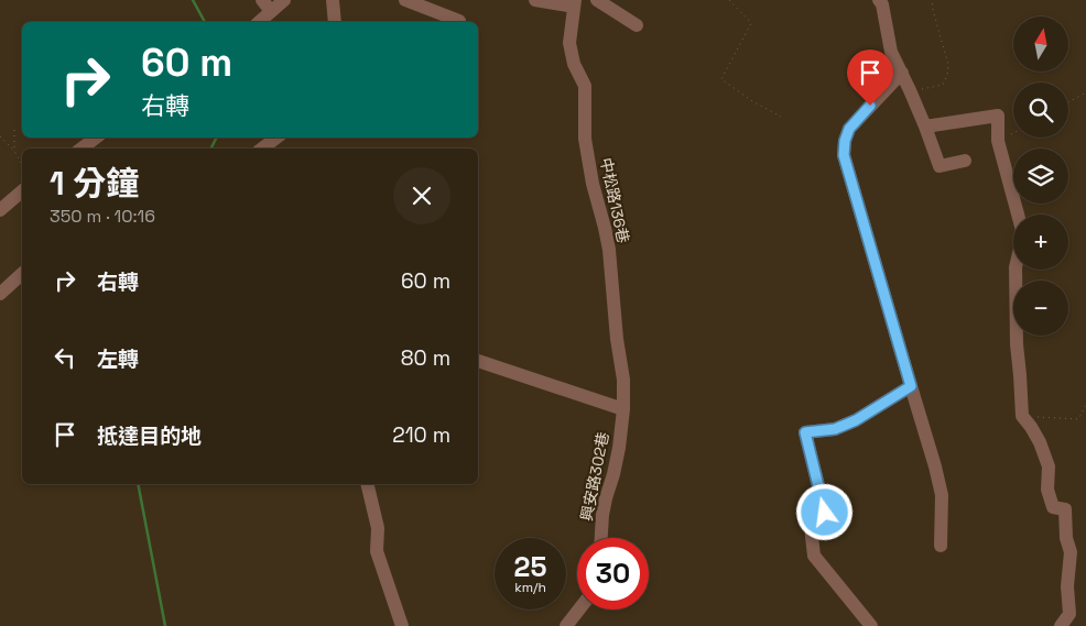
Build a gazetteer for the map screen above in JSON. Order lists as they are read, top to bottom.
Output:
{
  "streets": {
    "street": ["中松路136巷", "興安路302巷"]
  },
  "crossings": [
    ["中松路136巷", "興安路302巷"]
  ],
  "north": "top",
  "page": {
    "map_buttons": ["+", "−"],
    "turn": ["60 m", "右轉"],
    "heading": ["1 分鐘", "350 m · 10:16"],
    "list": [
      {
        "name": "右轉",
        "value": "60 m"
      },
      {
        "name": "左轉",
        "value": "80 m"
      },
      {
        "name": "抵達目的地",
        "value": "210 m"
      }
    ],
    "speed": "25 km/h",
    "limit": "30"
  }
}
